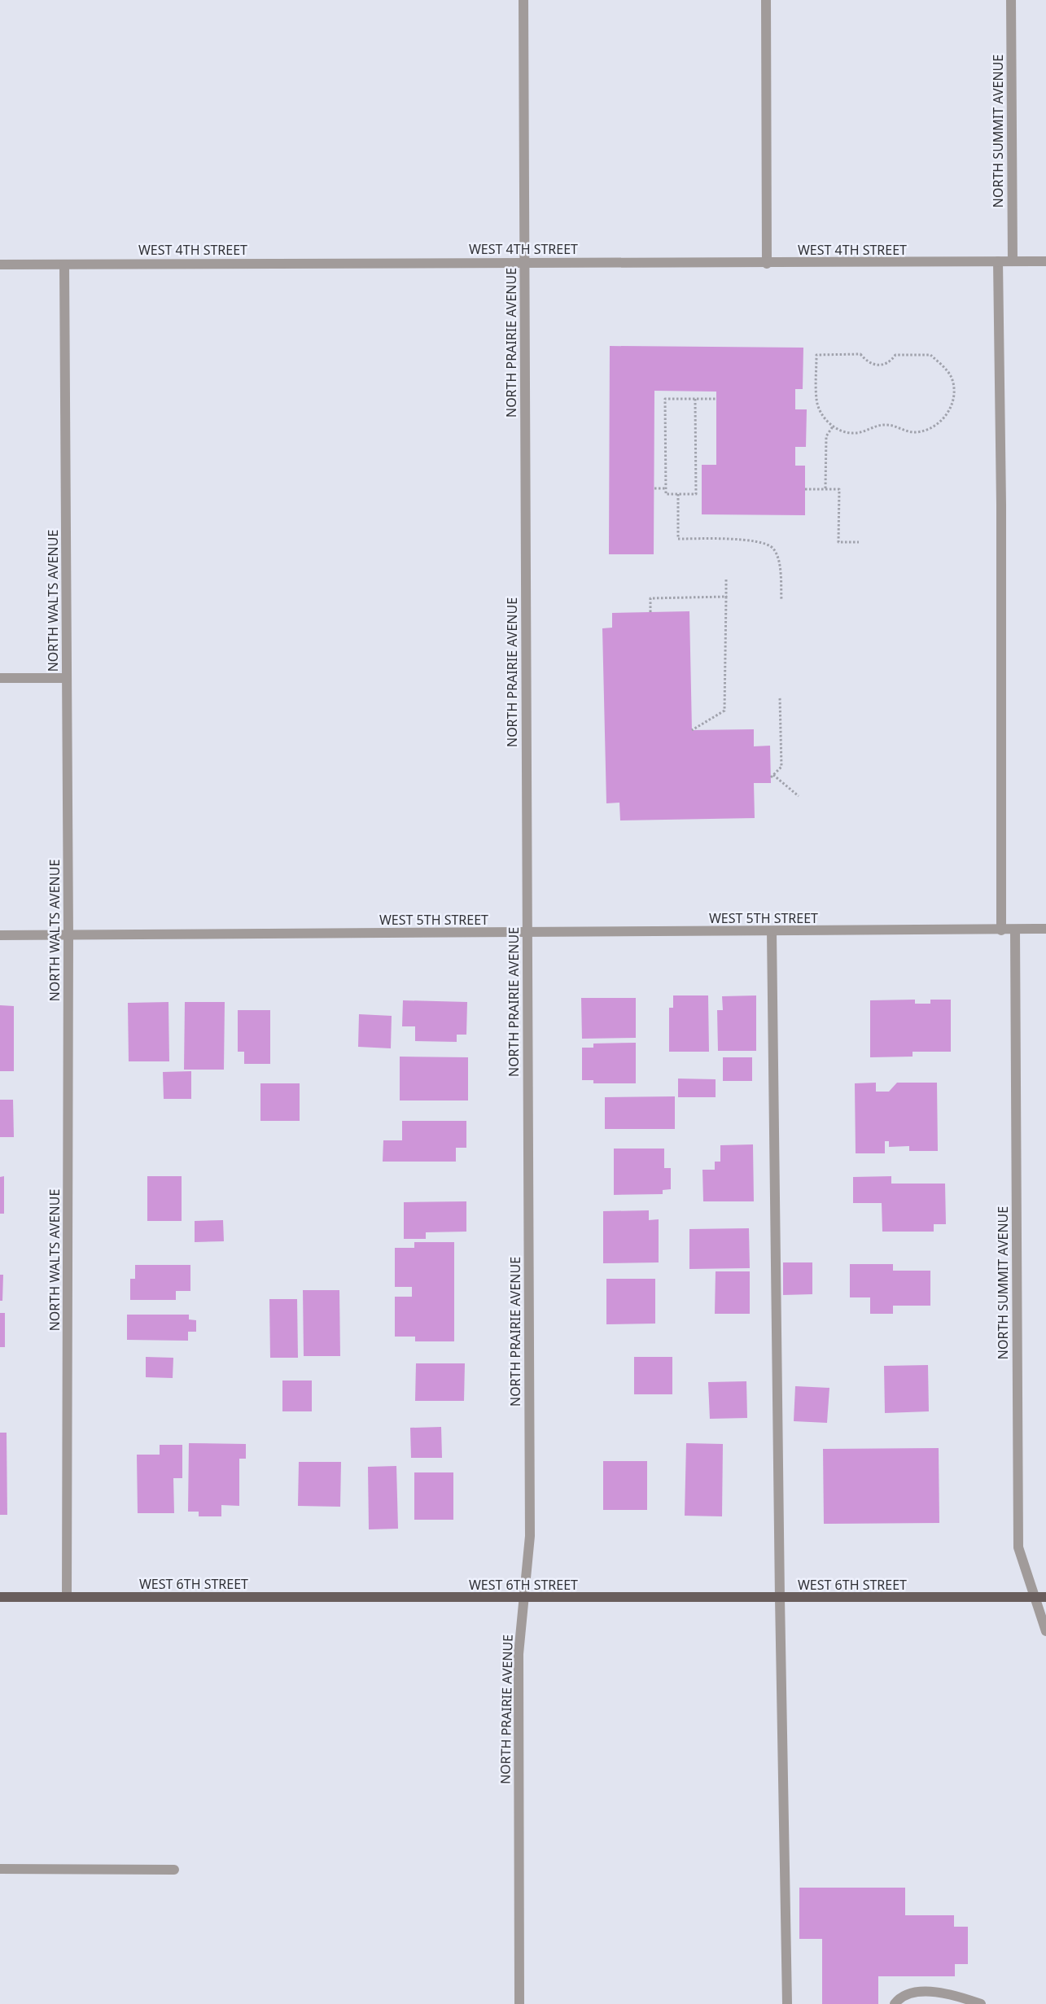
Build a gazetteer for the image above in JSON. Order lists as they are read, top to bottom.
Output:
{
  "streets": {
    "main road": ["WEST 6TH STREET"],
    "street": [
      "NORTH SUMMIT AVENUE",
      "WEST 4TH STREET",
      "NORTH PRAIRIE AVENUE",
      "NORTH WALTS AVENUE",
      "WEST 5TH STREET"
    ]
  },
  "crossings": [
    ["NORTH SUMMIT AVENUE", "WEST 4TH STREET"],
    ["NORTH SUMMIT AVENUE", "WEST 5TH STREET"],
    ["NORTH SUMMIT AVENUE", "WEST 6TH STREET"],
    ["WEST 4TH STREET", "NORTH PRAIRIE AVENUE"],
    ["WEST 4TH STREET", "NORTH WALTS AVENUE"],
    ["NORTH PRAIRIE AVENUE", "WEST 5TH STREET"],
    ["NORTH PRAIRIE AVENUE", "WEST 6TH STREET"],
    ["NORTH WALTS AVENUE", "WEST 5TH STREET"],
    ["NORTH WALTS AVENUE", "WEST 6TH STREET"]
  ]
}
